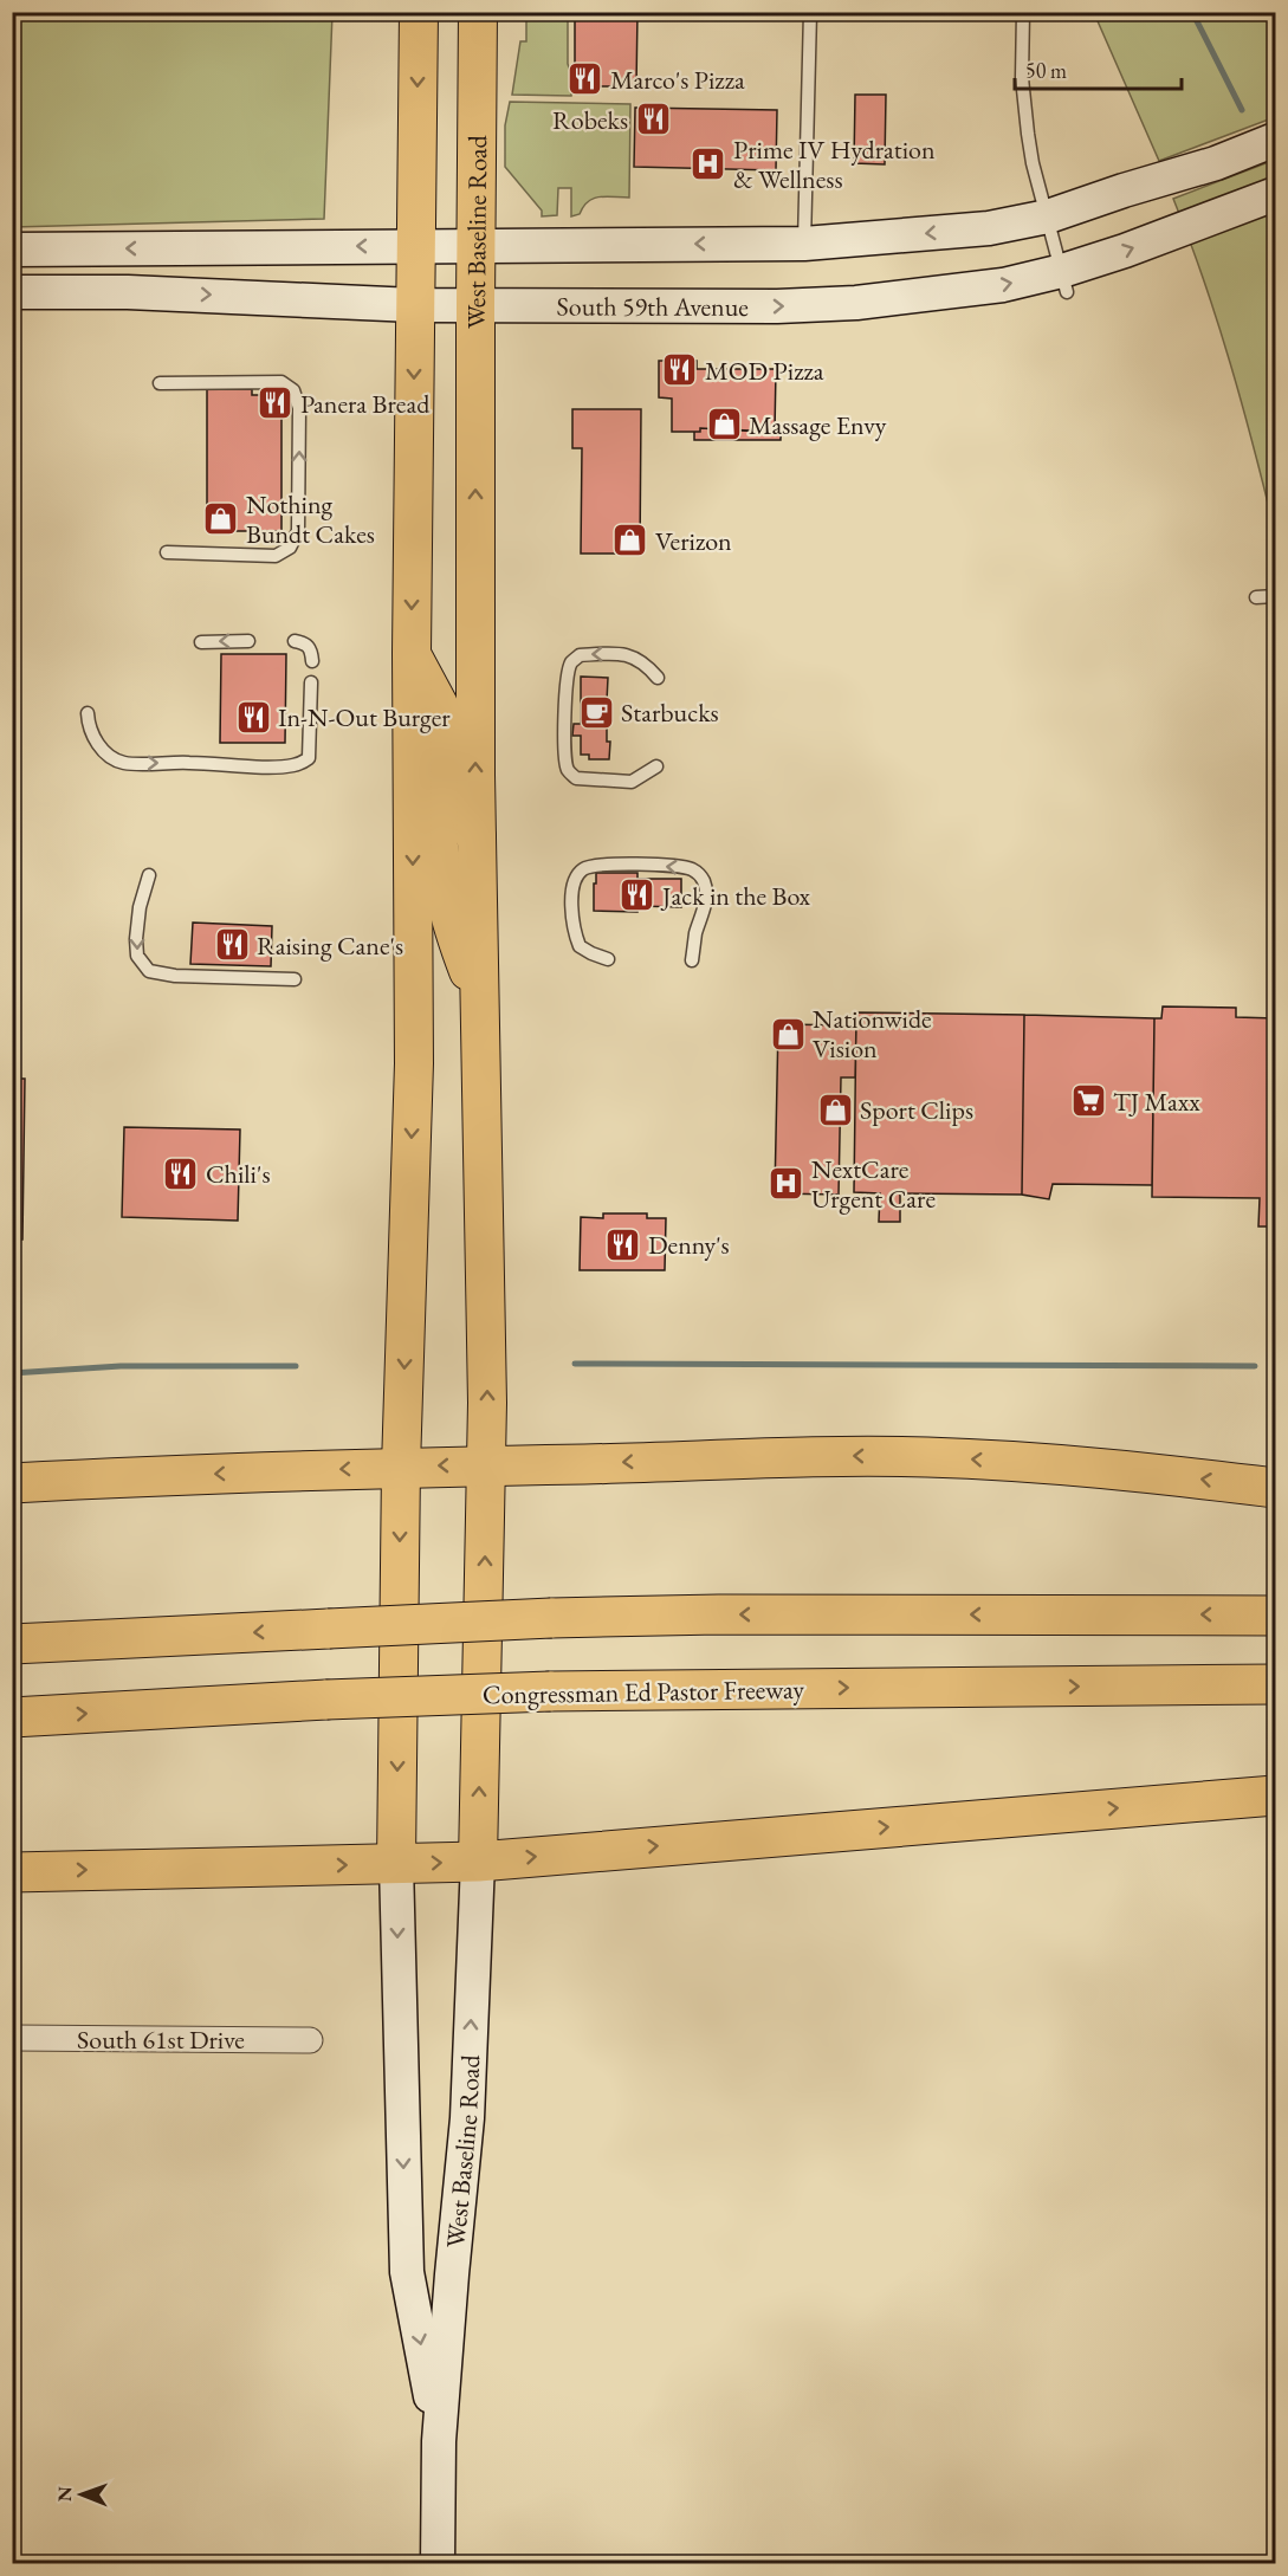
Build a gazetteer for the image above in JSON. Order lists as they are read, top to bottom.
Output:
{
  "streets": {
    "highway": ["Congressman Ed Pastor Freeway"],
    "main road": ["West Baseline Road", "South 59th Avenue"],
    "street": ["South 61st Drive"]
  },
  "crossings": [
    ["West Baseline Road", "South 59th Avenue"]
  ],
  "places": {
    "restaurant": [
      "Marco's Pizza",
      "Robeks",
      "MOD Pizza",
      "Panera Bread",
      "In-N-Out Burger",
      "Jack in the Box",
      "Raising Cane's",
      "Chili's",
      "Denny's"
    ],
    "hospital": ["Prime IV Hydration & Wellness", "NextCare Urgent Care"],
    "shop": [
      "Massage Envy",
      "Nothing Bundt Cakes",
      "Verizon",
      "Nationwide Vision",
      "Sport Clips"
    ],
    "cafe": ["Starbucks"],
    "supermarket": ["TJ Maxx"]
  },
  "scale_bar": "50 m",
  "north": "left"
}
